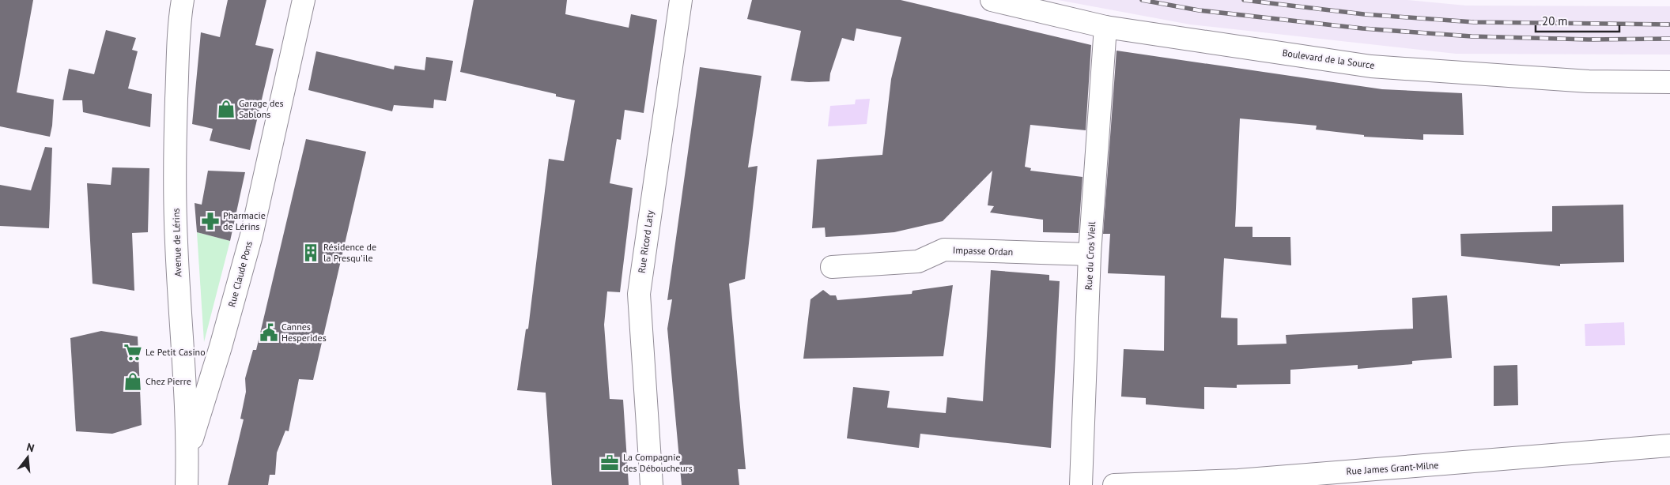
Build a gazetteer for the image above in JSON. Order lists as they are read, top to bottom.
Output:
{
  "streets": {
    "street": [
      "Boulevard de la Source",
      "Rue Ricord Laty",
      "Avenue de Lérins",
      "Impasse Ordan",
      "Rue du Cros Vieil",
      "Rue Claude Pons",
      "Rue James Grant-Milne"
    ]
  },
  "crossings": [
    ["Boulevard de la Source", "Rue du Cros Vieil"],
    ["Avenue de Lérins", "Rue Claude Pons"],
    ["Impasse Ordan", "Rue du Cros Vieil"]
  ],
  "places": {
    "shop": ["Garage des Sablons", "Chez Pierre"],
    "pharmacy": ["Pharmacie de Lérins"],
    "building": ["Résidence de la Presqu'ile"],
    "public building": ["Cannes Hesperides"],
    "supermarket": ["Le Petit Casino"],
    "office": ["La Compagnie des Déboucheurs"]
  },
  "scale_bar": "20 m",
  "north": "top"
}
